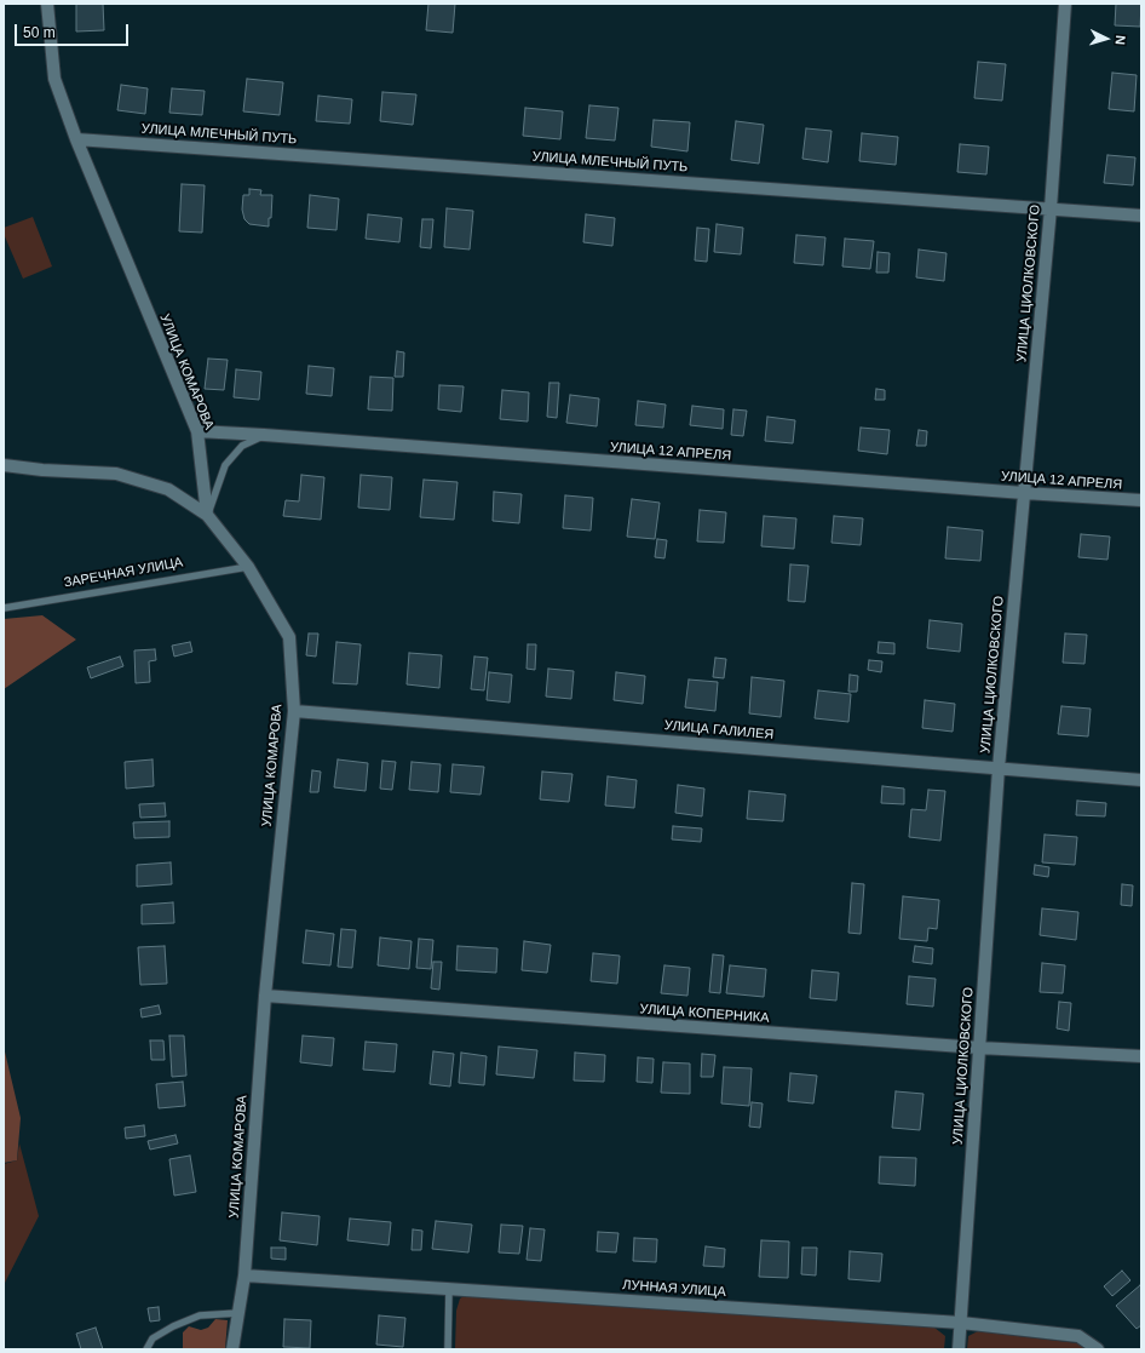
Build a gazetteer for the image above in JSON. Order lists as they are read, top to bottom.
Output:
{
  "streets": {
    "street": [
      "УЛИЦА МЛЕЧНЫЙ ПУТЬ",
      "УЛИЦА ЦИОЛКОВСКОГО",
      "УЛИЦА КОМАРОВА",
      "УЛИЦА 12 АПРЕЛЯ",
      "УЛИЦА ГАЛИЛЕЯ",
      "УЛИЦА КОПЕРНИКА",
      "ЛУННАЯ УЛИЦА"
    ],
    "lane": ["ЗАРЕЧНАЯ УЛИЦА"]
  },
  "crossings": [
    ["УЛИЦА МЛЕЧНЫЙ ПУТЬ", "УЛИЦА ЦИОЛКОВСКОГО"],
    ["УЛИЦА МЛЕЧНЫЙ ПУТЬ", "УЛИЦА КОМАРОВА"],
    ["УЛИЦА ЦИОЛКОВСКОГО", "УЛИЦА 12 АПРЕЛЯ"],
    ["УЛИЦА ЦИОЛКОВСКОГО", "УЛИЦА ГАЛИЛЕЯ"],
    ["УЛИЦА ЦИОЛКОВСКОГО", "УЛИЦА КОПЕРНИКА"],
    ["УЛИЦА ЦИОЛКОВСКОГО", "ЛУННАЯ УЛИЦА"],
    ["УЛИЦА КОМАРОВА", "УЛИЦА 12 АПРЕЛЯ"],
    ["УЛИЦА КОМАРОВА", "ЗАРЕЧНАЯ УЛИЦА"],
    ["УЛИЦА КОМАРОВА", "УЛИЦА ГАЛИЛЕЯ"],
    ["УЛИЦА КОМАРОВА", "УЛИЦА КОПЕРНИКА"],
    ["УЛИЦА КОМАРОВА", "ЛУННАЯ УЛИЦА"]
  ],
  "scale_bar": "50 m",
  "north": "right"
}
